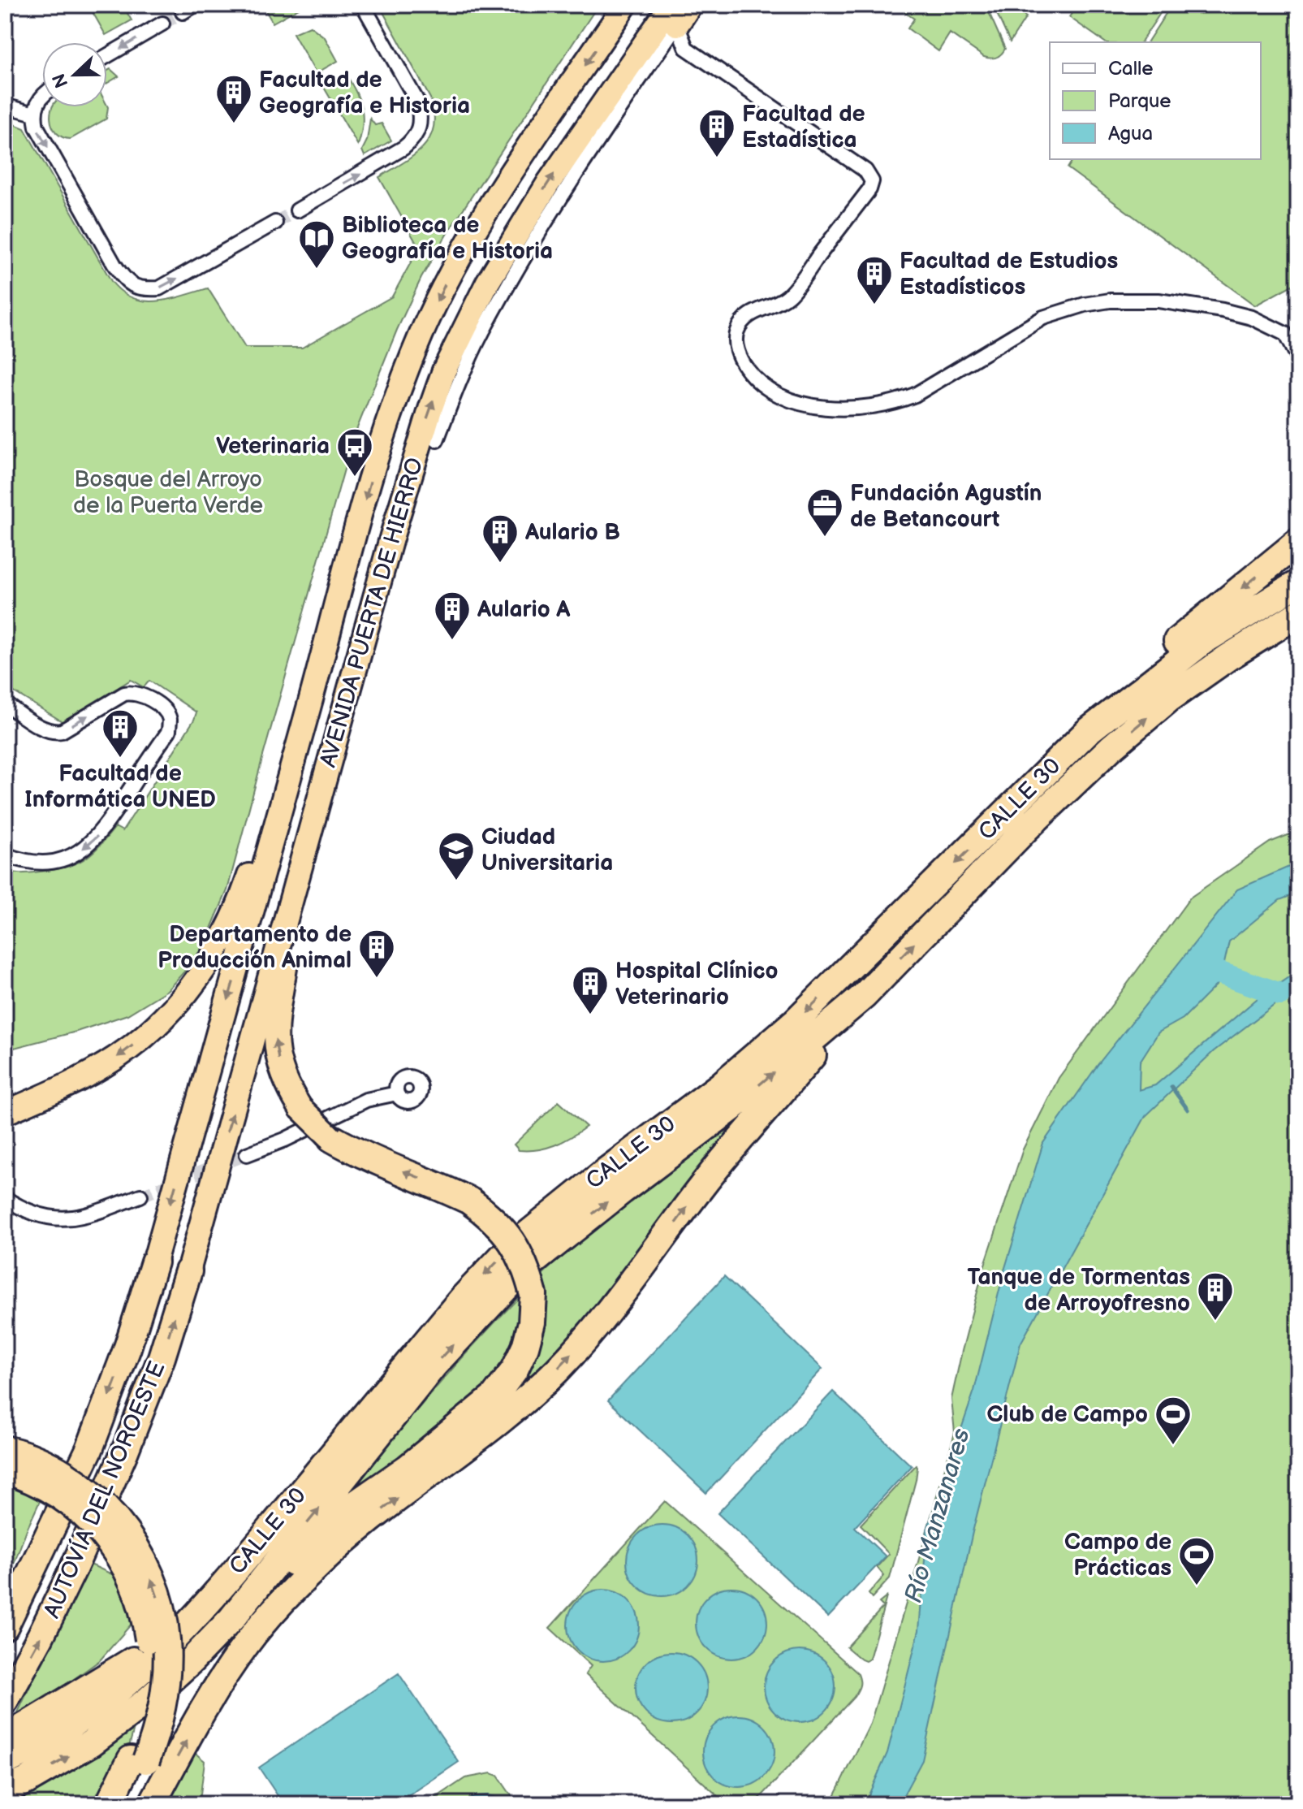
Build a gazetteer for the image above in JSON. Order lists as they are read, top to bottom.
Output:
{
  "streets": {
    "highway": ["AVENIDA PUERTA DE HIERRO", "CALLE 30", "AUTOVÍA DEL NOROESTE"]
  },
  "crossings": [
    ["AVENIDA PUERTA DE HIERRO", "AUTOVÍA DEL NOROESTE"]
  ],
  "water": ["Río Manzanares"],
  "parks": ["Bosque del Arroyo de la Puerta Verde"],
  "places": {
    "building": [
      "Facultad de Geografía e Historia",
      "Facultad de Estadística",
      "Facultad de Estudios Estadísticos",
      "Aulario B",
      "Aulario A",
      "Facultad de Informática UNED",
      "Departamento de Producción Animal",
      "Hospital Clínico Veterinario",
      "Tanque de Tormentas de Arroyofresno"
    ],
    "library": ["Biblioteca de Geografía e Historia"],
    "bus stop": ["Veterinaria"],
    "office": ["Fundación Agustín de Betancourt"],
    "school or university": ["Ciudad Universitaria"],
    "sports": ["Club de Campo", "Campo de Prácticas"]
  },
  "legend": ["Calle", "Parque", "Agua"],
  "north": "left"
}
